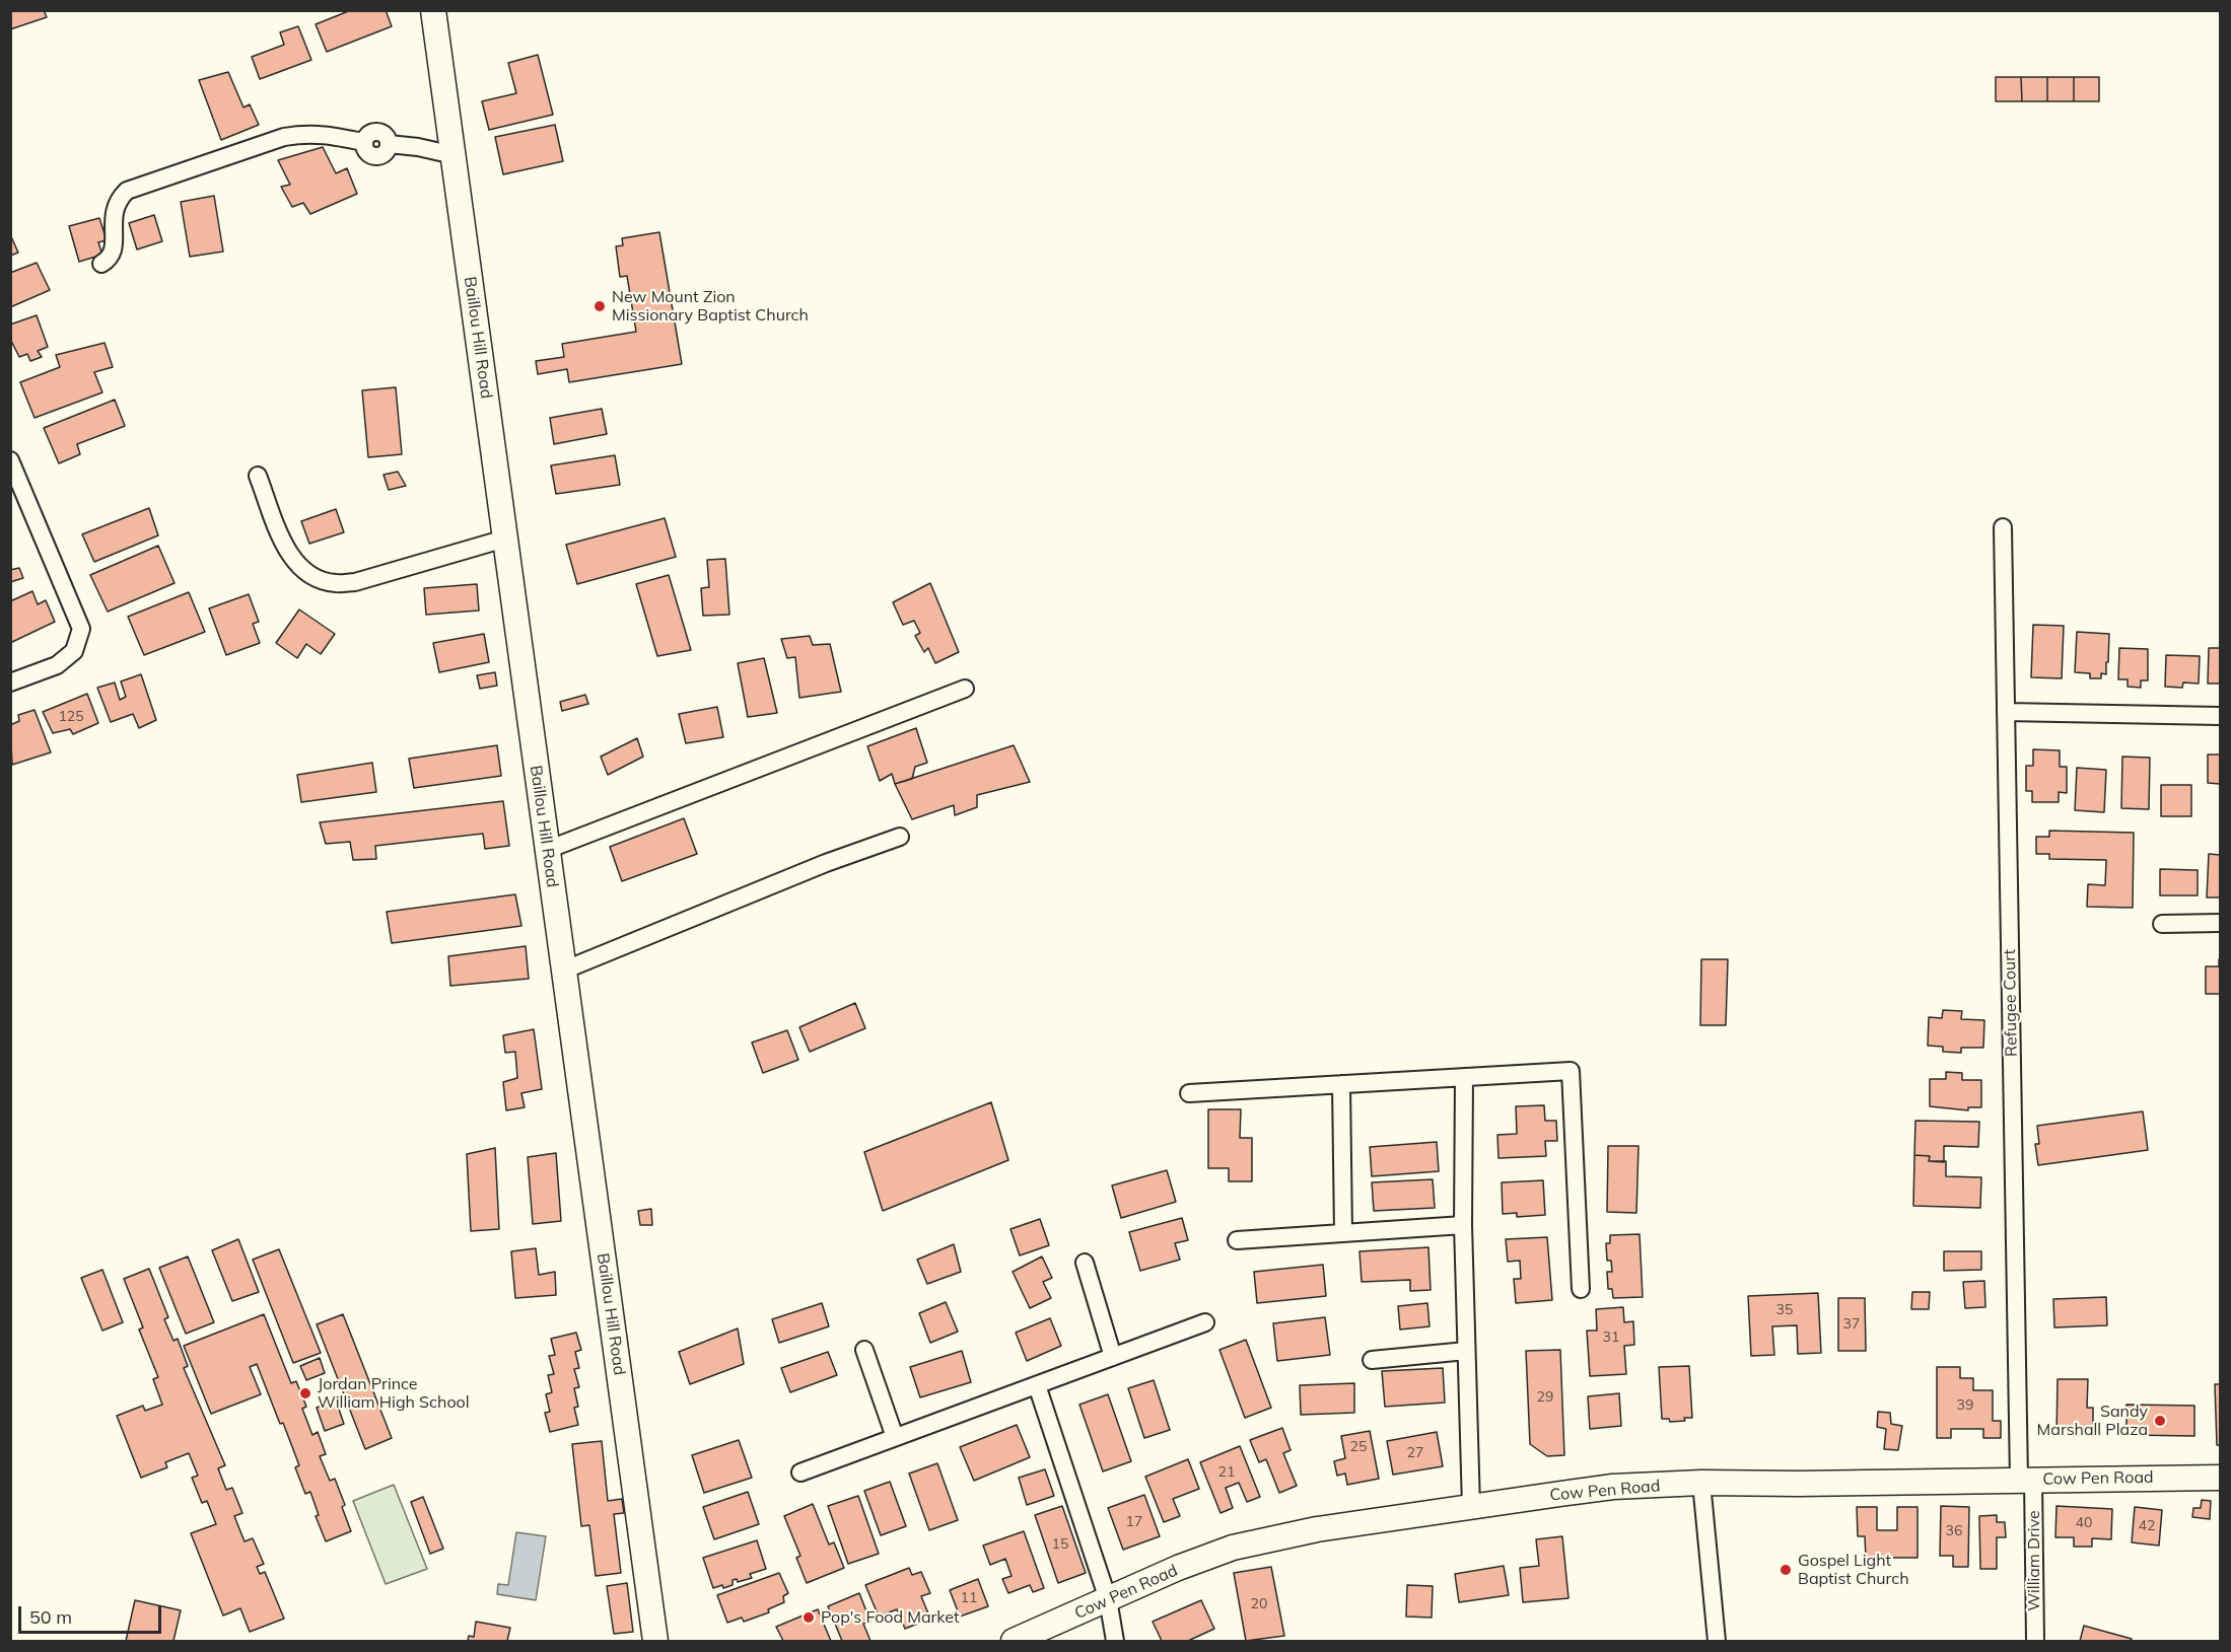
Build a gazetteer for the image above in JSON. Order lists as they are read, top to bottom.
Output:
{
  "streets": {
    "main road": ["Baillou Hill Road", "Cow Pen Road"],
    "street": ["Refugee Court", "William Drive"]
  },
  "crossings": [
    ["Refugee Court", "Cow Pen Road"],
    ["Refugee Court", "William Drive"],
    ["Cow Pen Road", "William Drive"]
  ],
  "places": [
    "New Mount Zion Missionary Baptist Church",
    "Jordan Prince William High School",
    "Sandy Marshall Plaza",
    "Gospel Light Baptist Church",
    "Pop's Food Market"
  ],
  "house_numbers": [
    "125",
    "35",
    "37",
    "31",
    "29",
    "39",
    "25",
    "27",
    "21",
    "17",
    "40",
    "42",
    "36",
    "15",
    "11",
    "20"
  ],
  "scale_bar": "50 m"
}
